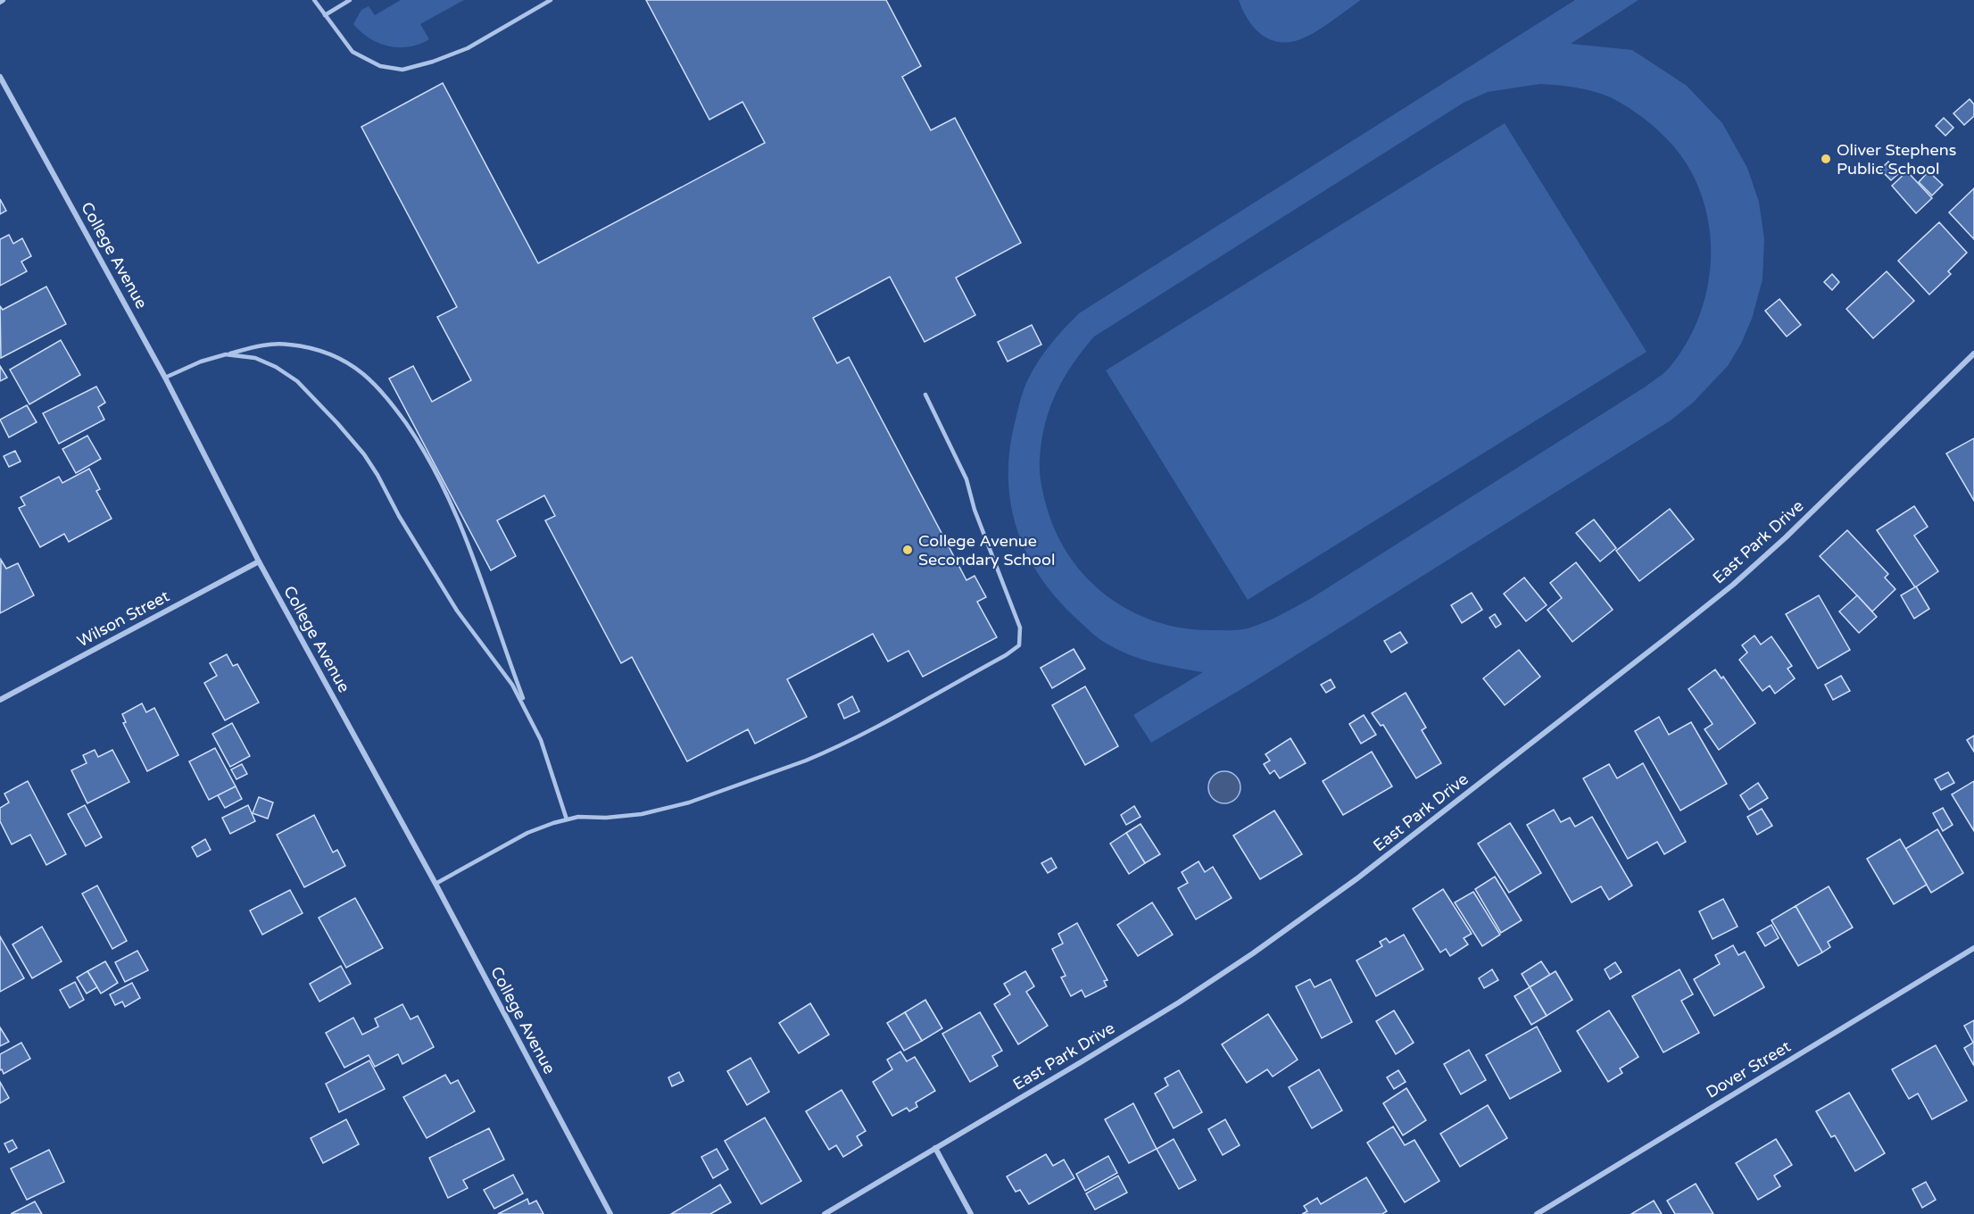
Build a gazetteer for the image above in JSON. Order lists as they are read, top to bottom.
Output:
{
  "streets": {
    "street": [
      "College Avenue",
      "East Park Drive",
      "Wilson Street",
      "Dover Street"
    ]
  },
  "crossings": [
    ["College Avenue", "Wilson Street"]
  ],
  "places": ["Oliver Stephens Public School", "College Avenue Secondary School"]
}
